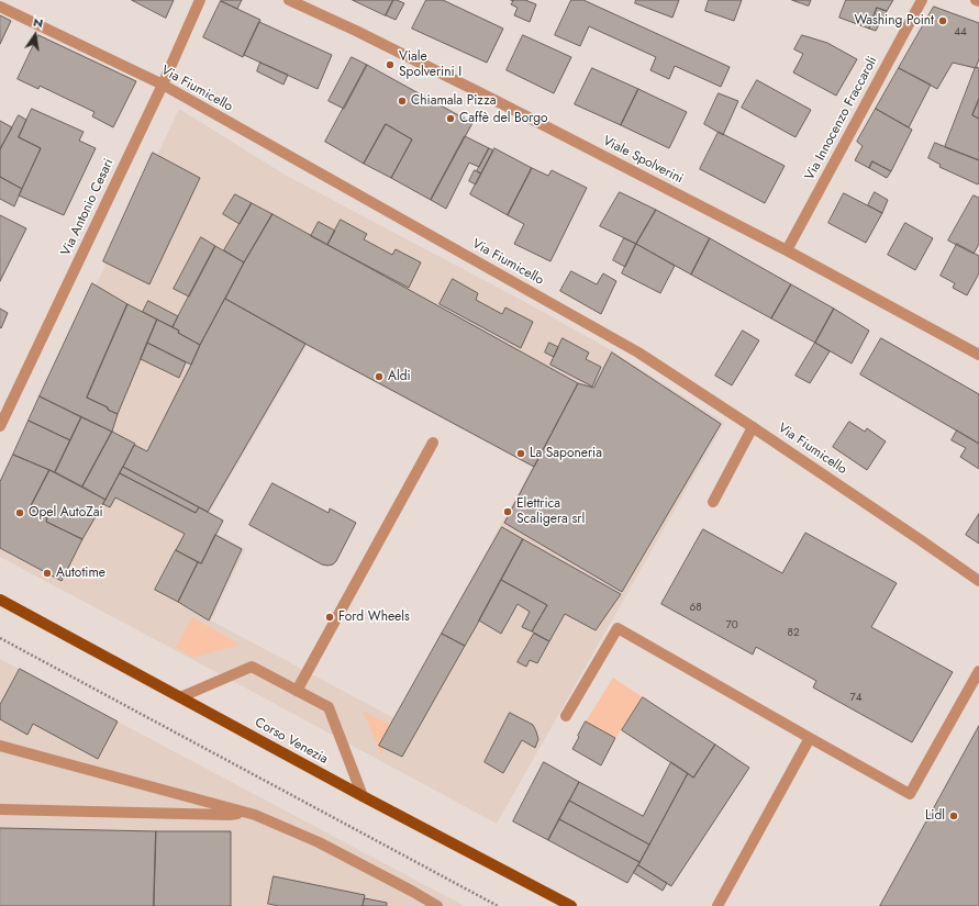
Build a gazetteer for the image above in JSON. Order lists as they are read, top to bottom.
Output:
{
  "streets": {
    "main road": ["Corso Venezia"],
    "street": [
      "Via Fiumicello",
      "Via Innocenzo Fraccaroli",
      "Viale Spolverini",
      "Via Antonio Cesari"
    ]
  },
  "crossings": [
    ["Via Fiumicello", "Via Antonio Cesari"],
    ["Via Innocenzo Fraccaroli", "Viale Spolverini"]
  ],
  "places": [
    "Washing Point",
    "Viale Spolverini I",
    "Chiamala Pizza",
    "Caffè del Borgo",
    "Aldi",
    "La Saponeria",
    "Elettrica Scaligera srl",
    "Opel AutoZai",
    "Autotime",
    "Ford Wheels",
    "Lidl"
  ],
  "house_numbers": [
    "44",
    "68",
    "70",
    "82",
    "74"
  ],
  "north": "top"
}
